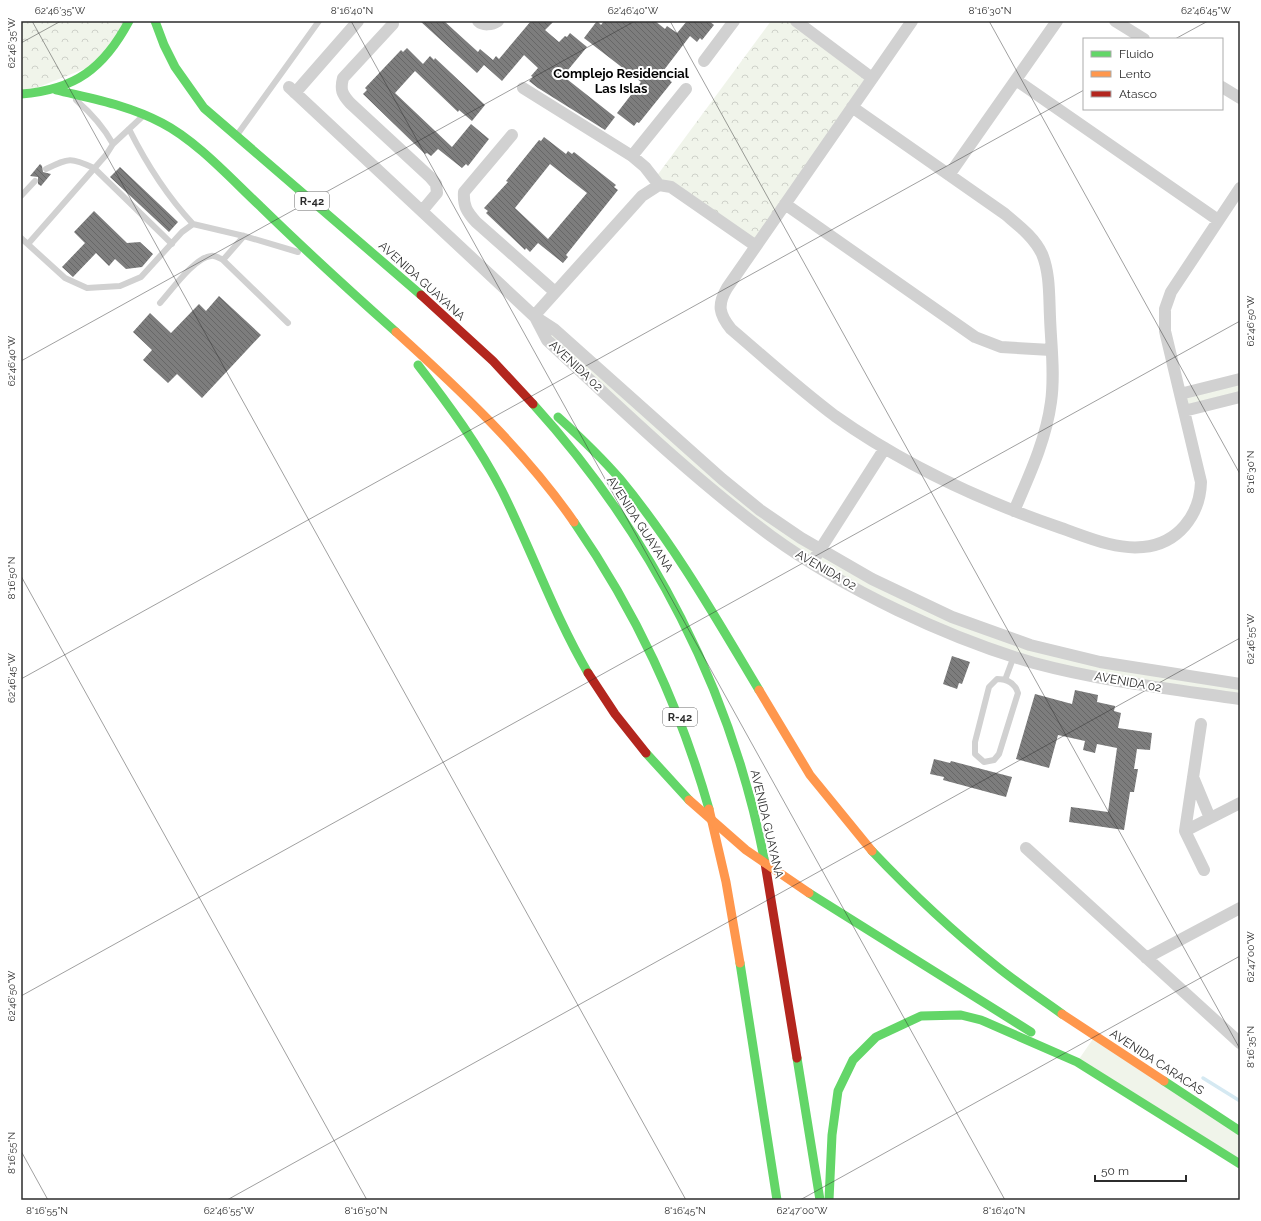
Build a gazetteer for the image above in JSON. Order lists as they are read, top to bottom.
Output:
{
  "streets": {
    "main road": ["R-42", "AVENIDA GUAYANA", "AVENIDA CARACAS"],
    "street": ["AVENIDA 02"]
  },
  "crossings": [
    ["AVENIDA GUAYANA", "AVENIDA CARACAS"]
  ],
  "districts": ["Complejo Residencial Las Islas"],
  "legend": ["Fluido", "Lento", "Atasco"],
  "scale_bar": "50 m",
  "coordinates": [
    "62°46'35\"W",
    "8°16'40\"N",
    "62°46'40\"W",
    "8°16'30\"N",
    "62°46'45\"W",
    "62°46'50\"W",
    "8°16'50\"N",
    "62°46'55\"W",
    "62°47'00\"W",
    "8°16'35\"N",
    "8°16'55\"N",
    "8°16'45\"N"
  ]
}
